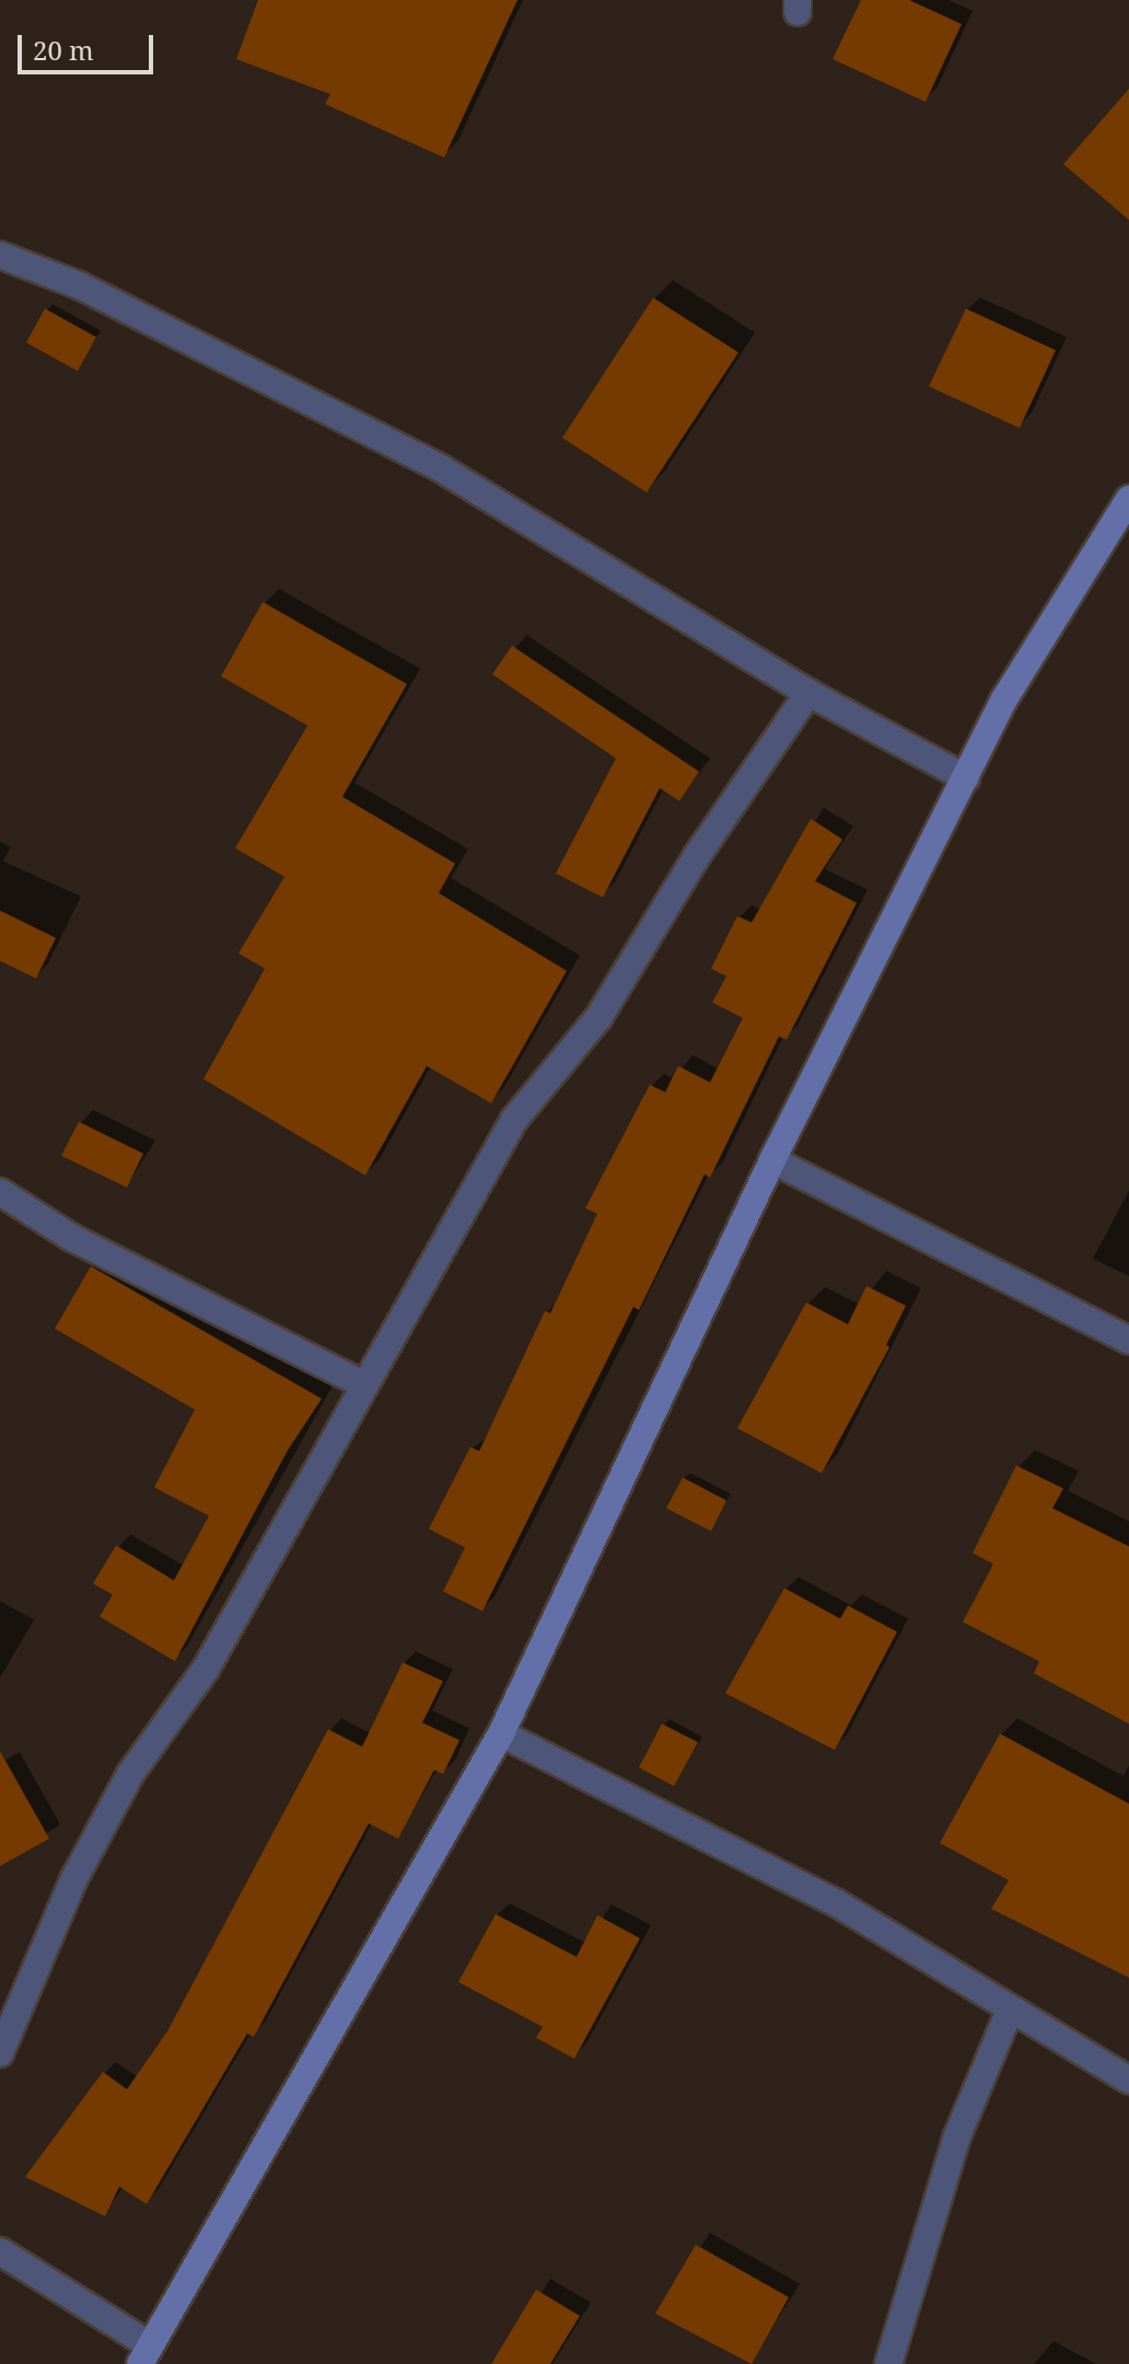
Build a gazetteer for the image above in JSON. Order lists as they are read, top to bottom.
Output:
{
  "scale_bar": "20 m"
}
